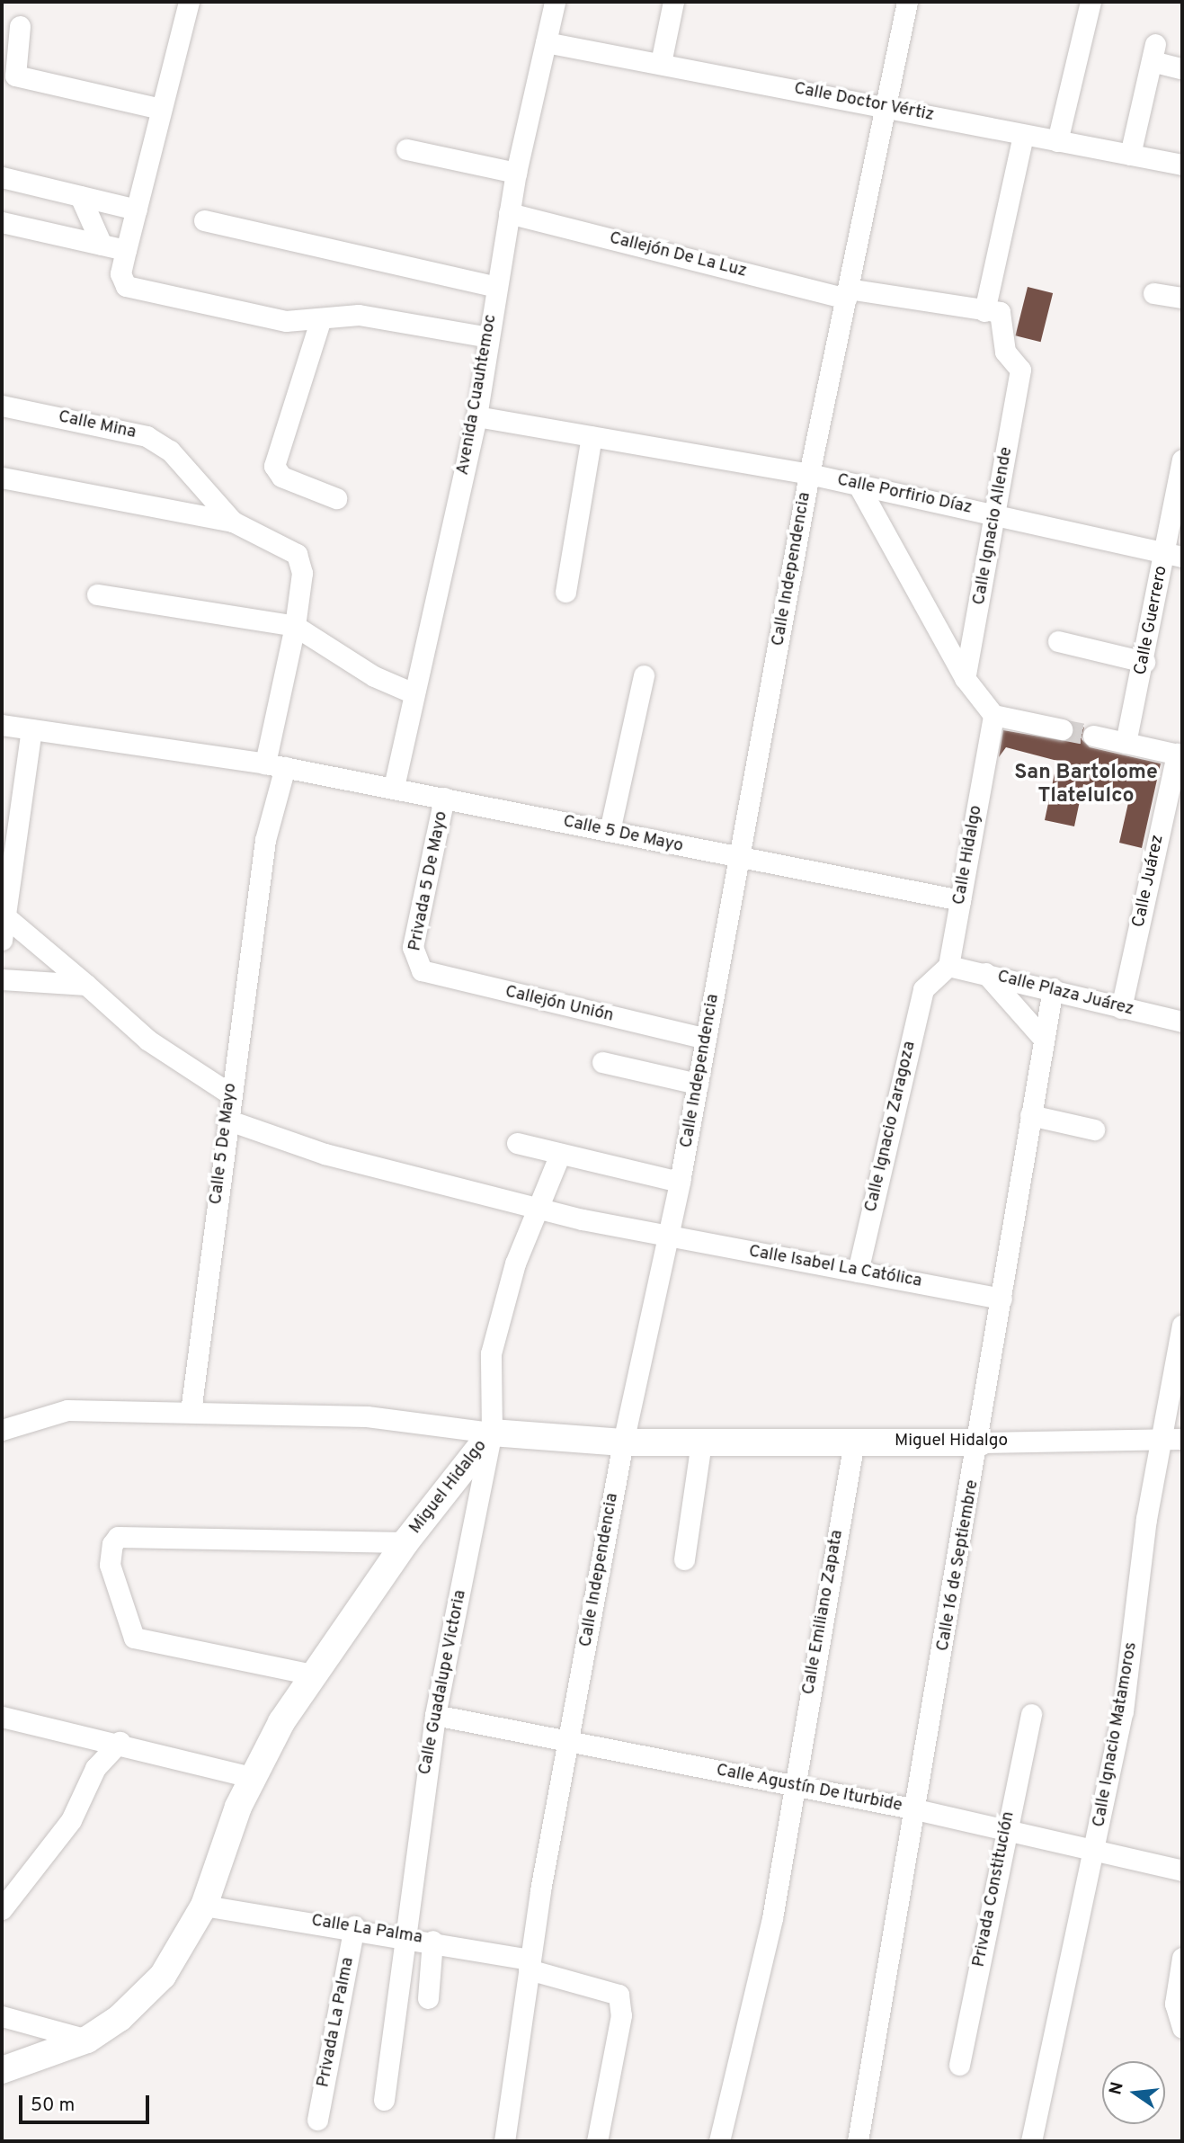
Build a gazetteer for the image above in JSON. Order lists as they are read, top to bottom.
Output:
{
  "streets": {
    "main road": ["Miguel Hidalgo"],
    "street": [
      "Calle Doctor Vértiz",
      "Callejón De La Luz",
      "Avenida Cuauhtemoc",
      "Calle Mina",
      "Calle Porfirio Díaz",
      "Calle Ignacio Allende",
      "Calle Independencia",
      "Calle Guerrero",
      "Calle 5 De Mayo",
      "Calle Hidalgo",
      "Privada 5 De Mayo",
      "Calle Juárez",
      "Calle Plaza Juárez",
      "Callejón Unión",
      "Calle Ignacio Zaragoza",
      "Calle Isabel La Católica",
      "Calle 16 de Septiembre",
      "Calle Emiliano Zapata",
      "Calle Guadalupe Victoria",
      "Calle Ignacio Matamoros",
      "Calle Agustín De Iturbide",
      "Privada Constitución",
      "Calle La Palma",
      "Privada La Palma"
    ]
  },
  "crossings": [
    ["Calle Doctor Vértiz", "Avenida Cuauhtemoc"],
    ["Calle Doctor Vértiz", "Calle Independencia"],
    ["Callejón De La Luz", "Avenida Cuauhtemoc"],
    ["Callejón De La Luz", "Calle Ignacio Allende"],
    ["Callejón De La Luz", "Calle Independencia"],
    ["Avenida Cuauhtemoc", "Calle Porfirio Díaz"],
    ["Avenida Cuauhtemoc", "Calle 5 De Mayo"],
    ["Calle Porfirio Díaz", "Calle Ignacio Allende"],
    ["Calle Porfirio Díaz", "Calle Independencia"],
    ["Calle Porfirio Díaz", "Calle Guerrero"],
    ["Calle Independencia", "Calle 5 De Mayo"],
    ["Calle Independencia", "Callejón Unión"],
    ["Calle Independencia", "Calle Isabel La Católica"],
    ["Calle Independencia", "Miguel Hidalgo"],
    ["Calle Independencia", "Calle Agustín De Iturbide"],
    ["Calle Independencia", "Calle La Palma"],
    ["Calle 5 De Mayo", "Calle Hidalgo"],
    ["Calle 5 De Mayo", "Privada 5 De Mayo"],
    ["Calle 5 De Mayo", "Calle Isabel La Católica"],
    ["Calle Hidalgo", "Calle Plaza Juárez"],
    ["Calle Hidalgo", "Calle Ignacio Zaragoza"],
    ["Privada 5 De Mayo", "Callejón Unión"],
    ["Calle Juárez", "Calle Plaza Juárez"],
    ["Calle Plaza Juárez", "Calle Ignacio Zaragoza"],
    ["Calle Plaza Juárez", "Calle 16 de Septiembre"],
    ["Calle Ignacio Zaragoza", "Calle Isabel La Católica"],
    ["Calle Isabel La Católica", "Calle 16 de Septiembre"],
    ["Calle Isabel La Católica", "Calle Guadalupe Victoria"],
    ["Miguel Hidalgo", "Calle 16 de Septiembre"],
    ["Miguel Hidalgo", "Calle Emiliano Zapata"],
    ["Miguel Hidalgo", "Calle Guadalupe Victoria"],
    ["Miguel Hidalgo", "Calle Ignacio Matamoros"],
    ["Miguel Hidalgo", "Calle La Palma"],
    ["Calle 16 de Septiembre", "Calle Agustín De Iturbide"],
    ["Calle Emiliano Zapata", "Calle Agustín De Iturbide"],
    ["Calle Guadalupe Victoria", "Calle Agustín De Iturbide"],
    ["Calle Guadalupe Victoria", "Calle La Palma"],
    ["Calle Ignacio Matamoros", "Calle Agustín De Iturbide"],
    ["Calle Agustín De Iturbide", "Privada Constitución"],
    ["Calle La Palma", "Privada La Palma"]
  ],
  "districts": ["San Bartolome Tlatelulco"],
  "scale_bar": "50 m",
  "north": "left"
}
